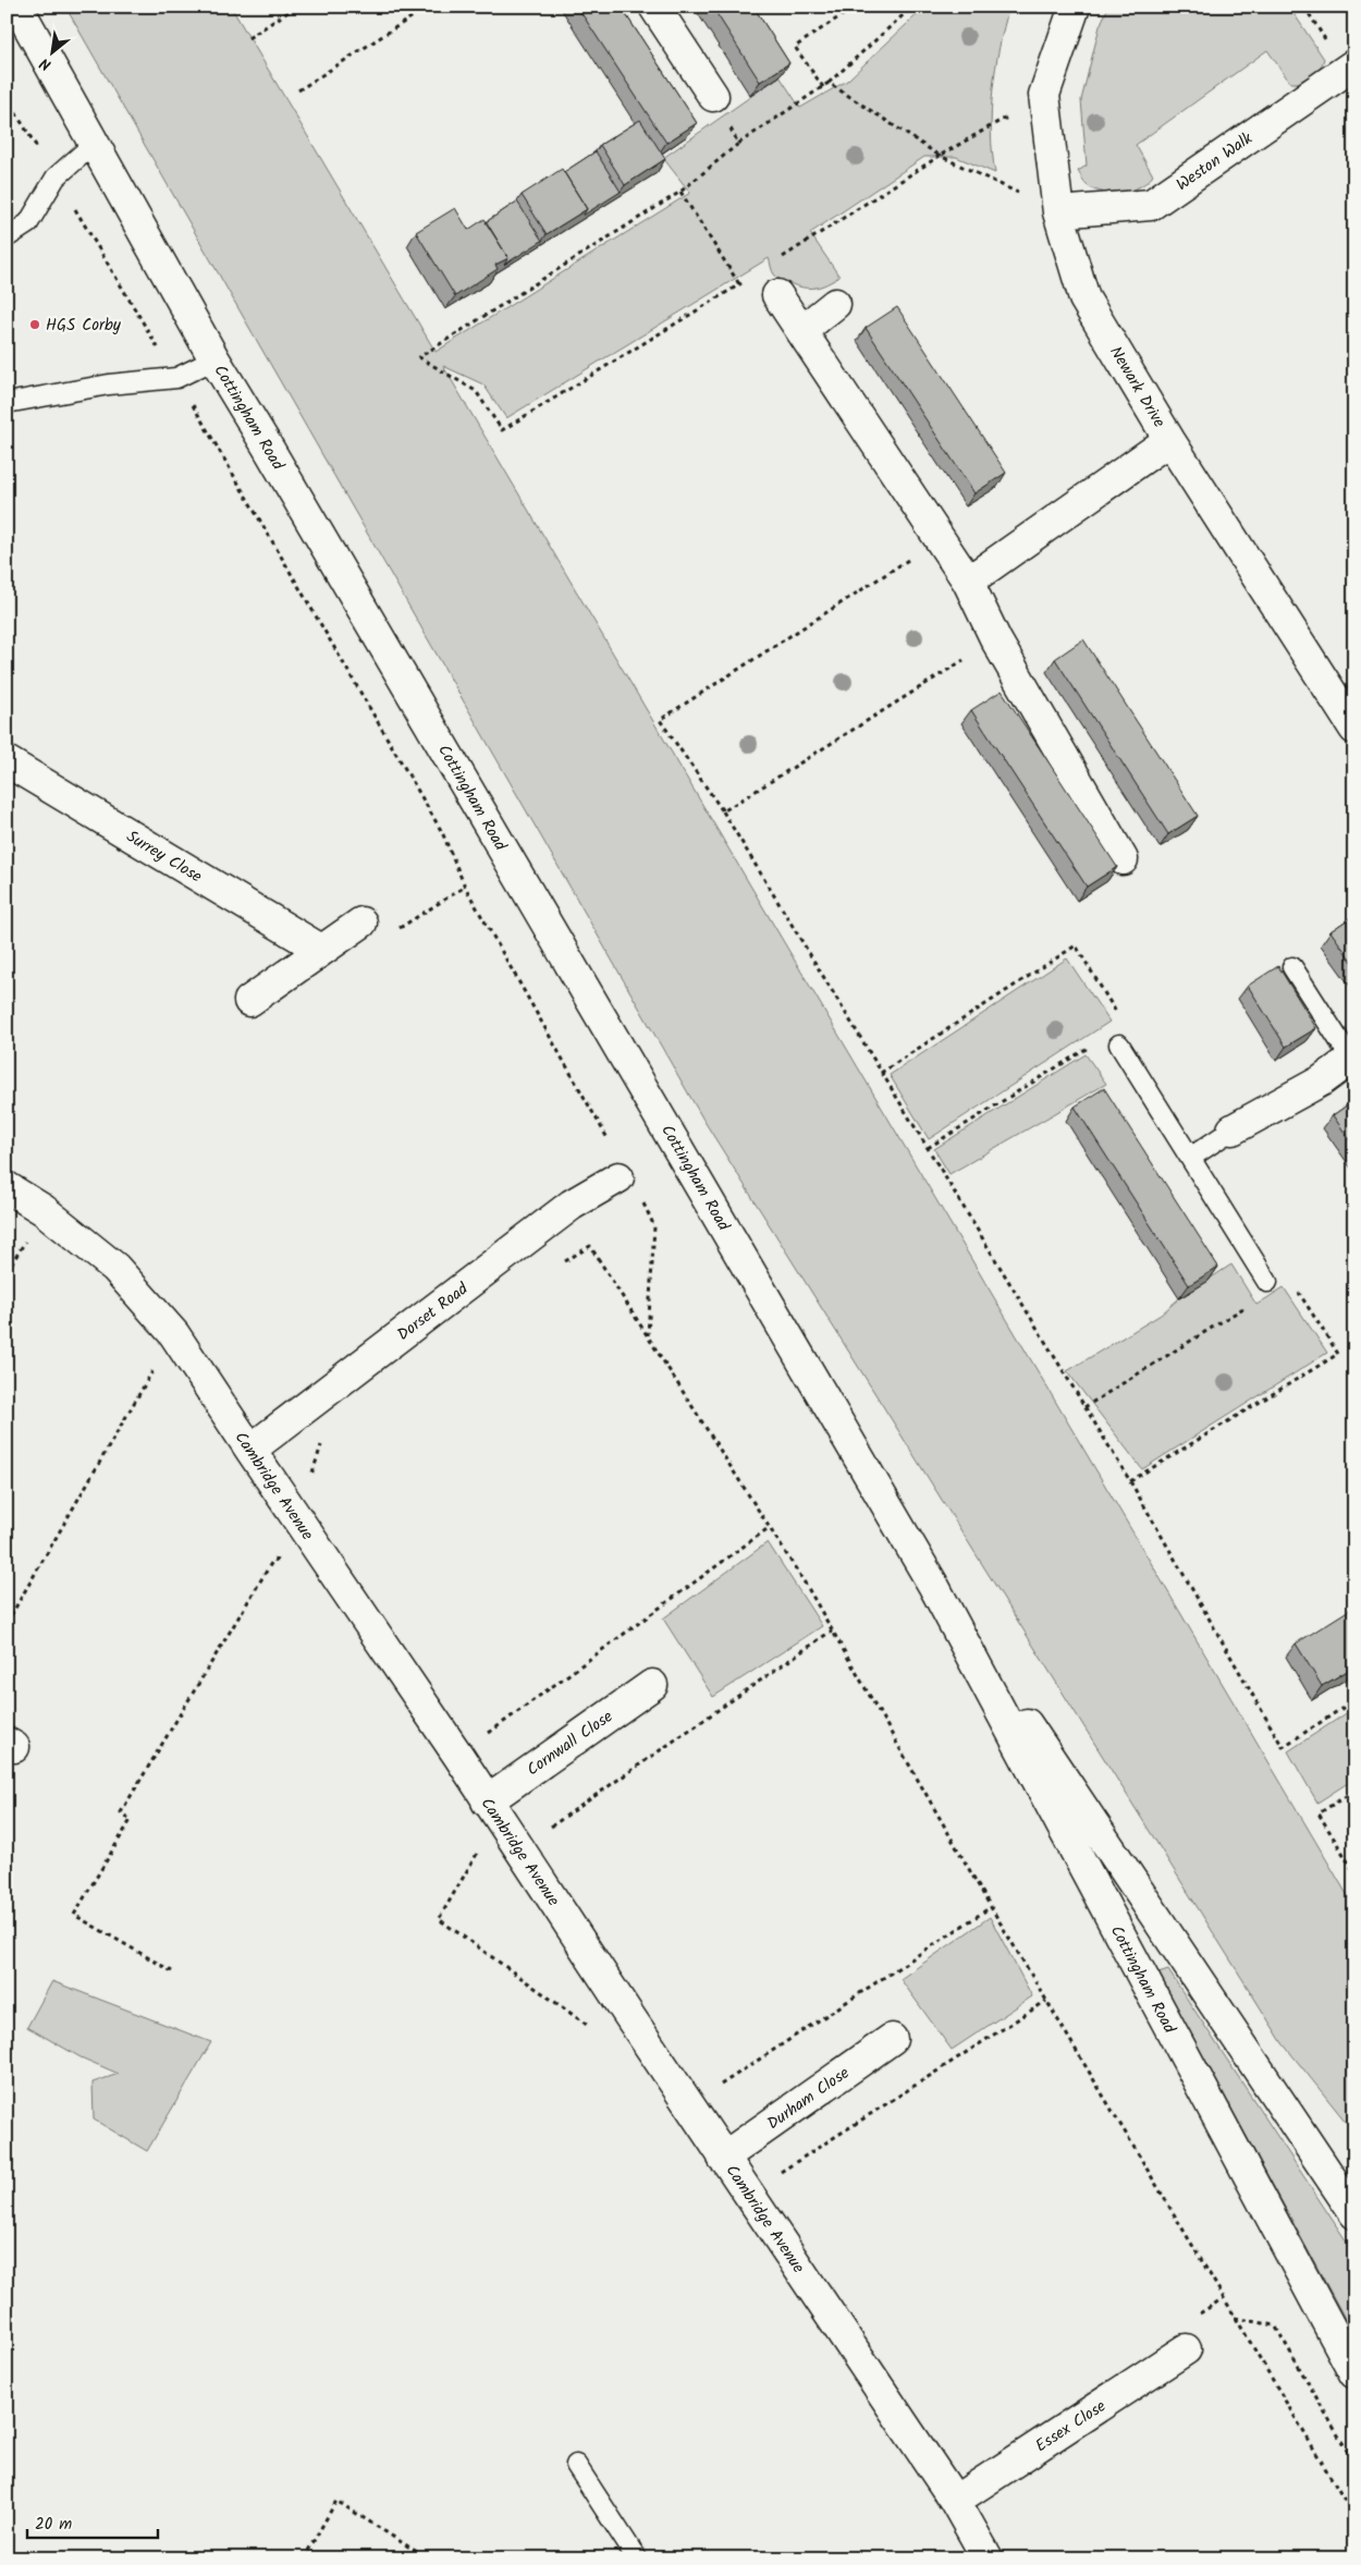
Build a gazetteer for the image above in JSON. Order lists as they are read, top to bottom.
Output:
{
  "streets": {
    "main road": [
      "Weston Walk",
      "Newark Drive",
      "Cottingham Road",
      "Surrey Close",
      "Dorset Road",
      "Cambridge Avenue",
      "Cornwall Close",
      "Durham Close",
      "Essex Close"
    ]
  },
  "crossings": [
    ["Weston Walk", "Newark Drive"],
    ["Dorset Road", "Cambridge Avenue"],
    ["Cambridge Avenue", "Cornwall Close"],
    ["Cambridge Avenue", "Durham Close"],
    ["Cambridge Avenue", "Essex Close"]
  ],
  "places": ["HGS Corby"],
  "scale_bar": "20 m",
  "north": "bottom left"
}
